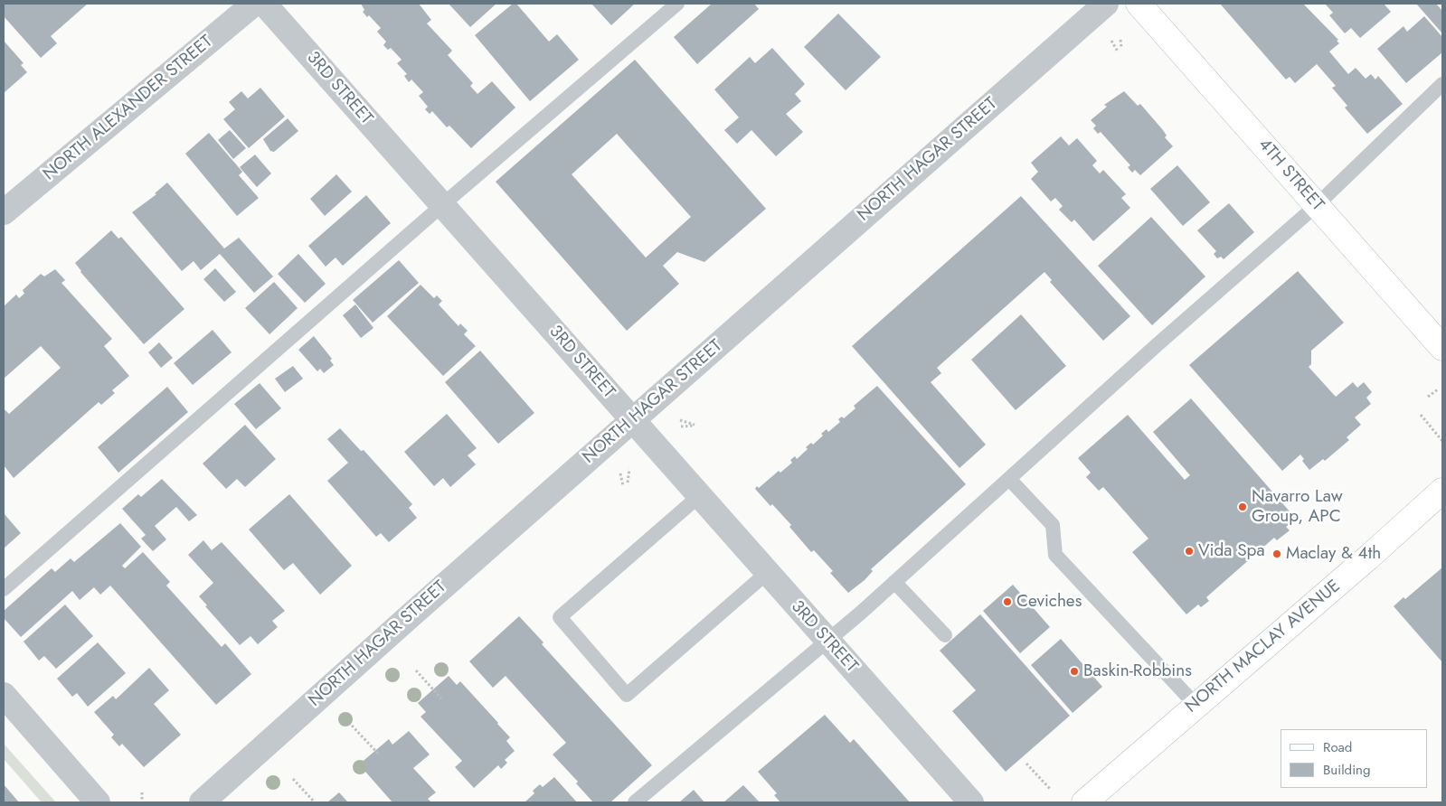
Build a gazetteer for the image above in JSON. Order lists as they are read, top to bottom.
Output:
{
  "streets": {
    "main road": ["4TH STREET", "NORTH MACLAY AVENUE"],
    "street": ["3RD STREET", "NORTH ALEXANDER STREET", "NORTH HAGAR STREET"]
  },
  "crossings": [
    ["3RD STREET", "NORTH HAGAR STREET"]
  ],
  "places": [
    "Navarro Law Group, APC",
    "Vida Spa",
    "Maclay & 4th",
    "Ceviches",
    "Baskin-Robbins"
  ],
  "legend": ["Road", "Building"]
}
